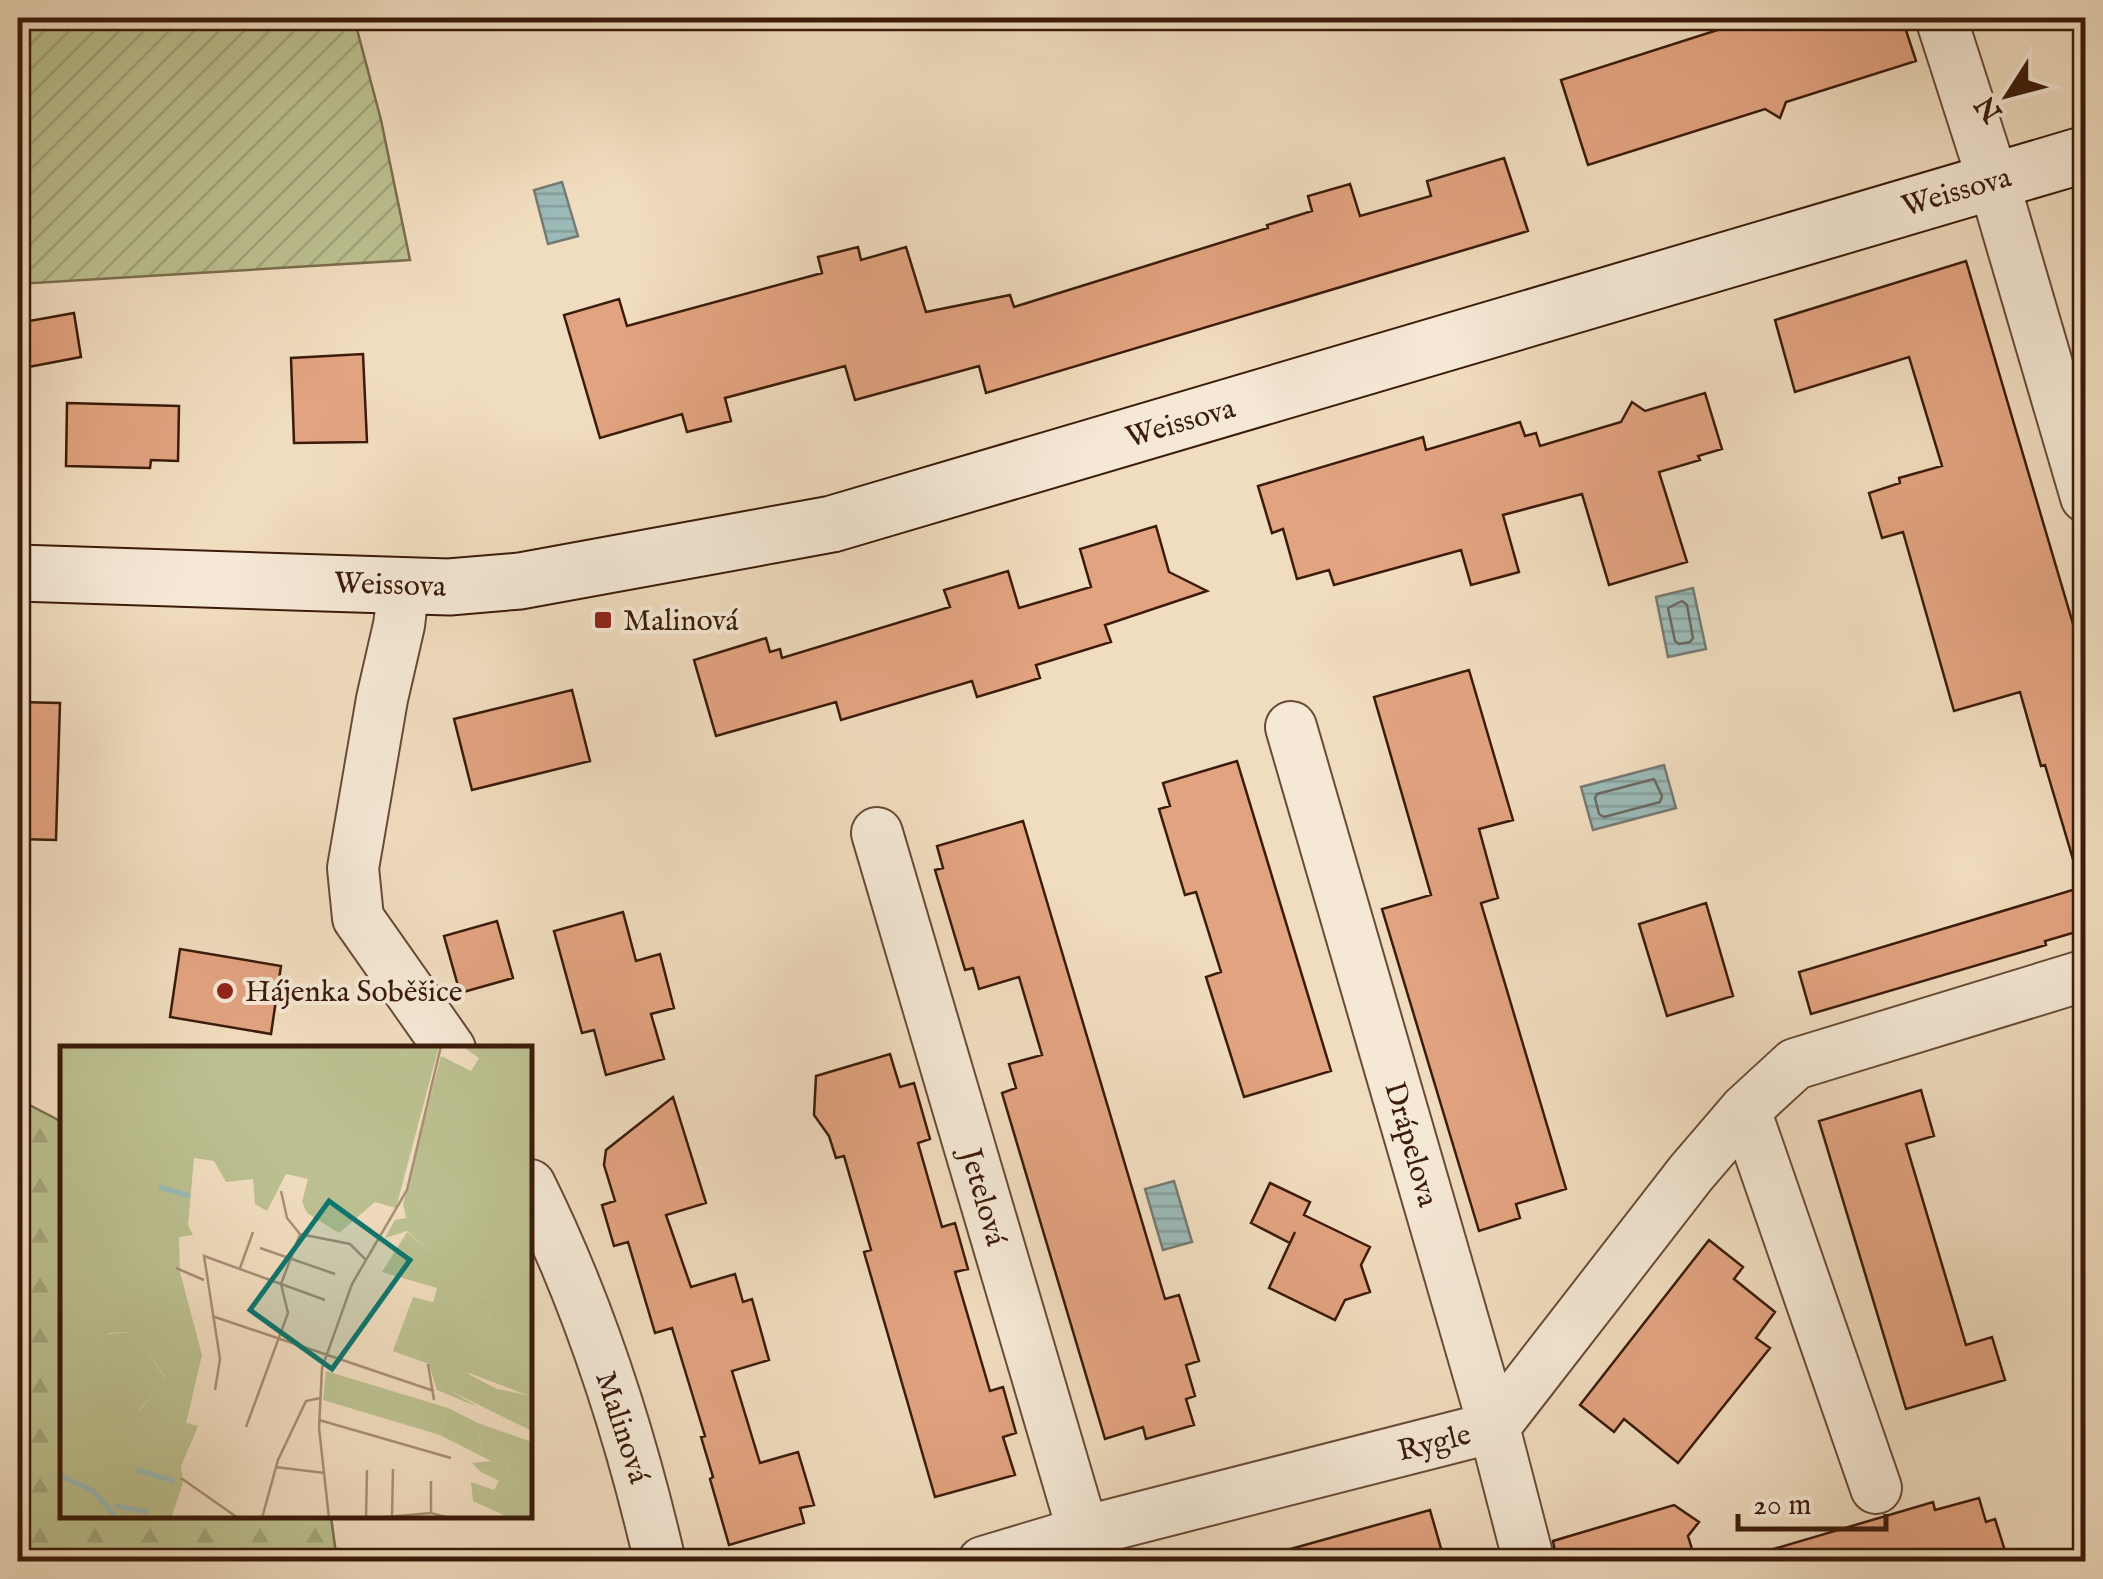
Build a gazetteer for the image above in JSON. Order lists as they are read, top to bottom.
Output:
{
  "streets": {
    "street": [
      "Weissova",
      "Drápelova",
      "Jetelová",
      "Malinová",
      "Rygle"
    ]
  },
  "crossings": [
    ["Drápelova", "Rygle"],
    ["Jetelová", "Rygle"]
  ],
  "places": {
    "transit": ["Malinová"],
    "other": ["Hájenka Soběšice"]
  },
  "scale_bar": "20 m",
  "north": "bottom left"
}
